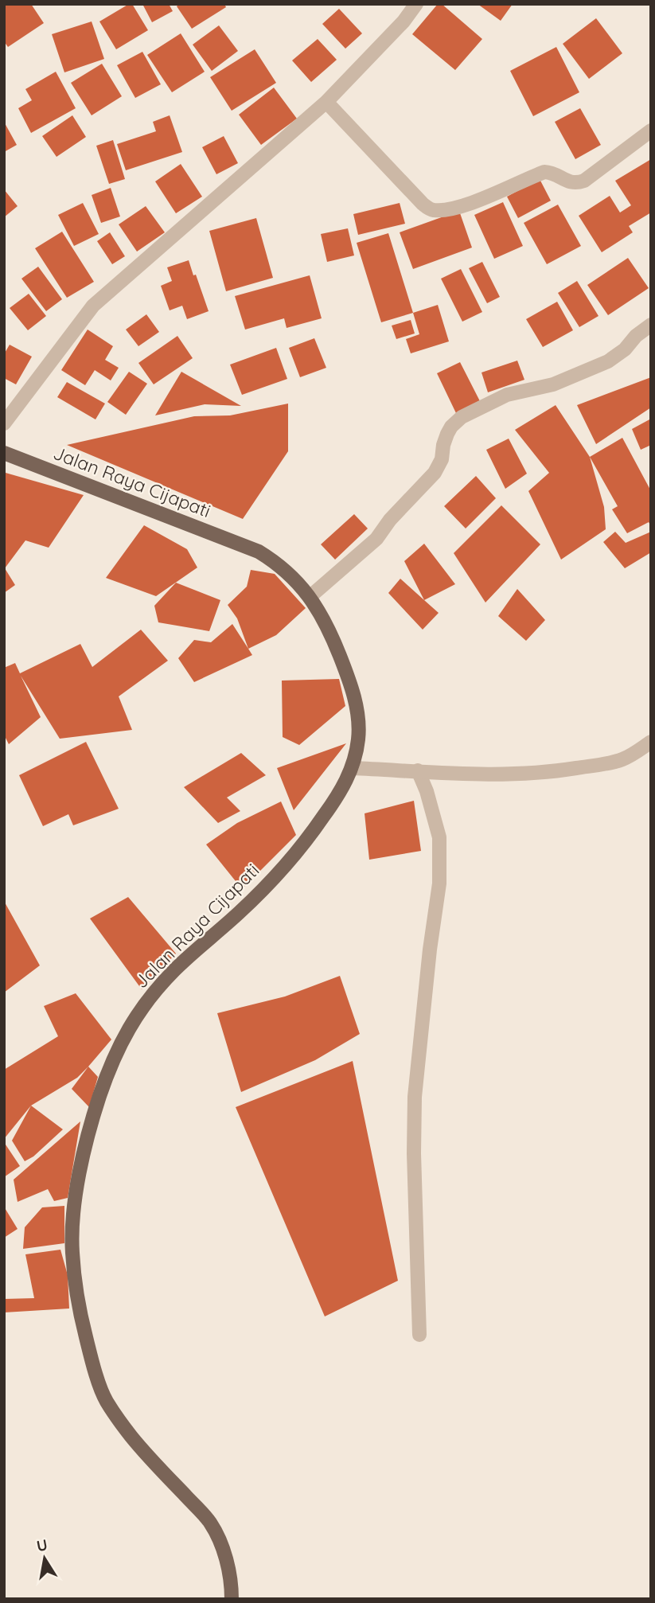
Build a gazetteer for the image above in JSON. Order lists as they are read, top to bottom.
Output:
{
  "streets": {
    "main road": ["Jalan Raya Cijapati"]
  },
  "north": "top"
}
